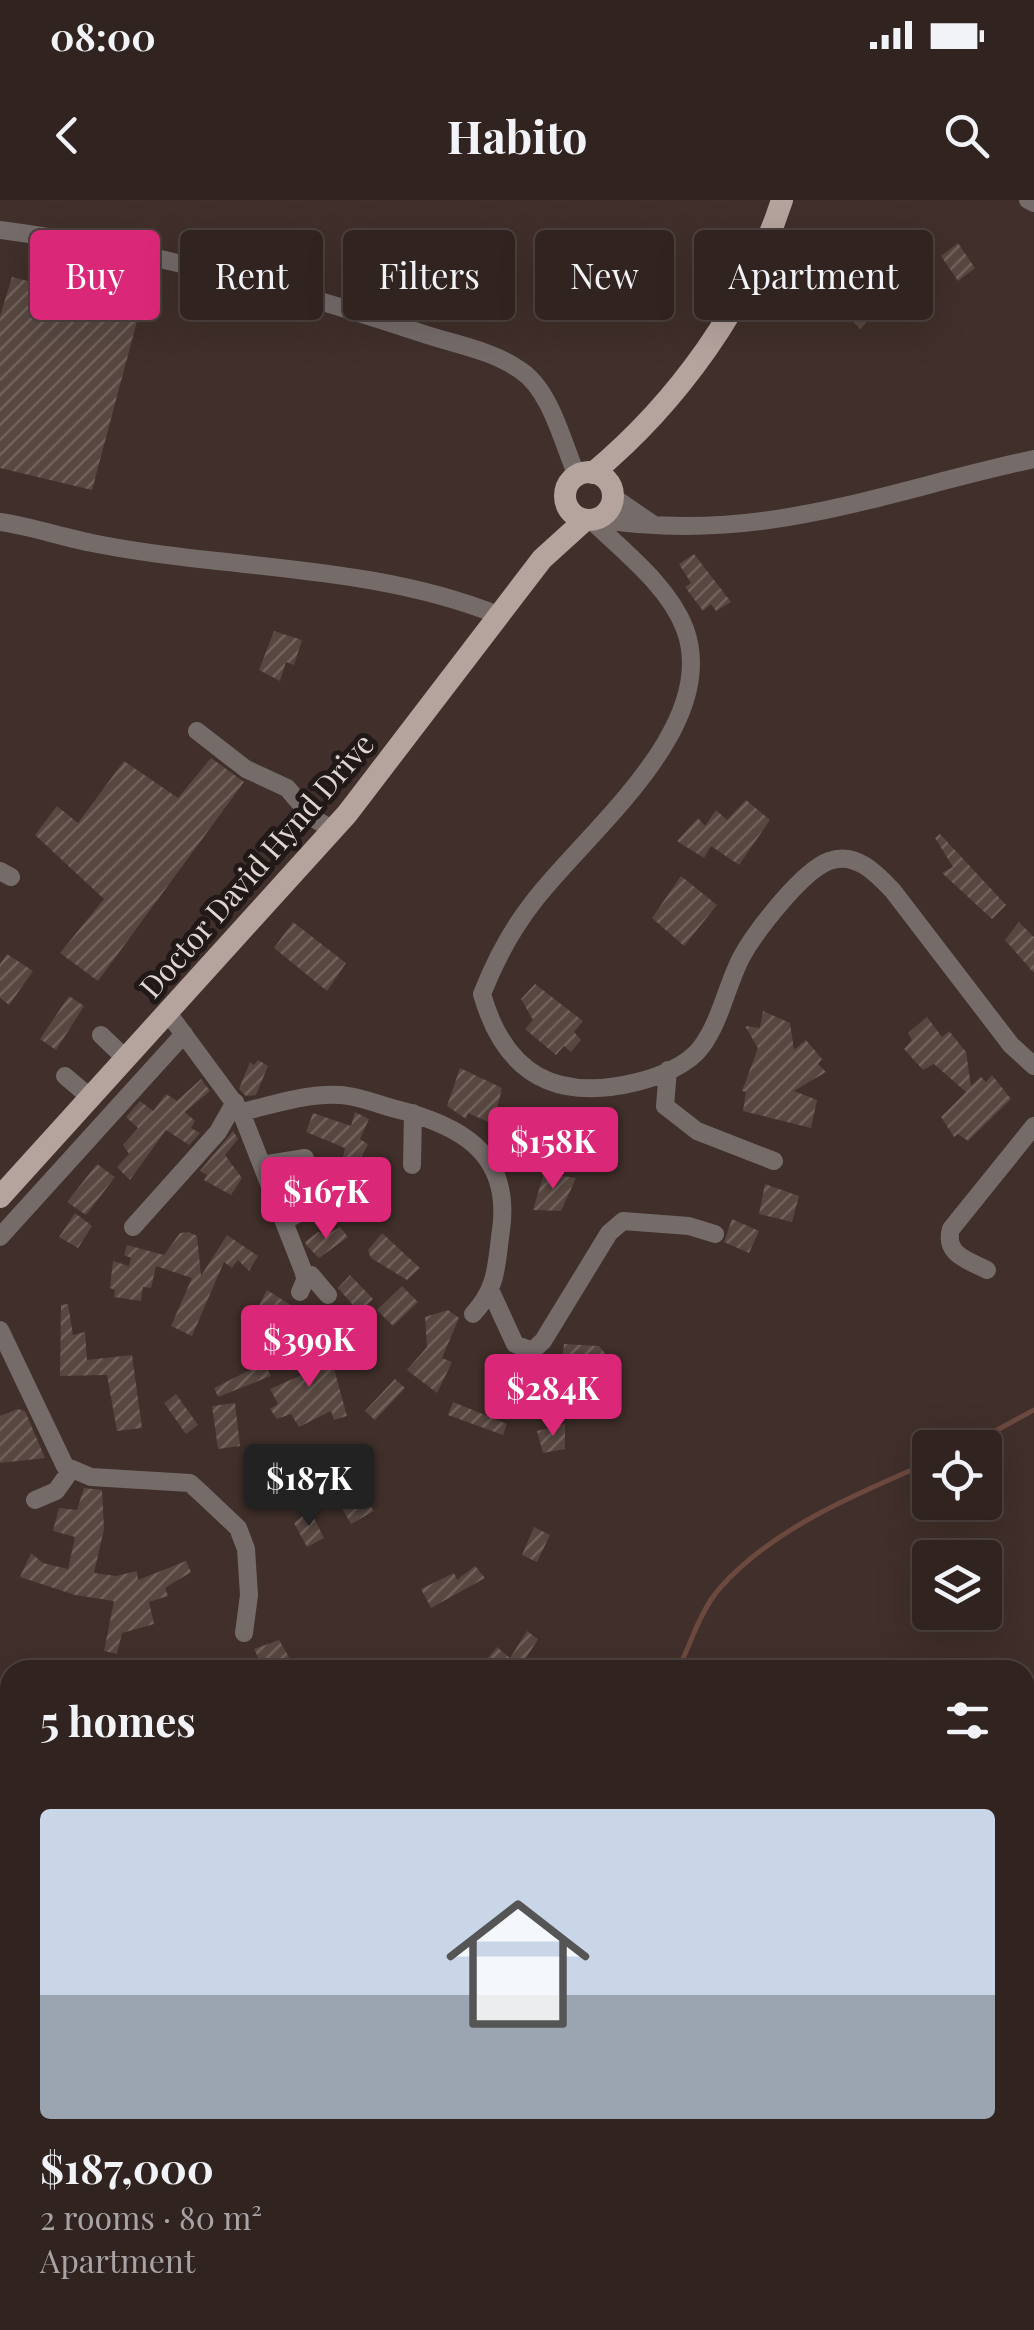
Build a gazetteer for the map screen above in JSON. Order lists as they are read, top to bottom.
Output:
{
  "streets": {
    "main road": ["Doctor David Hynd Drive"]
  },
  "page": {
    "status": "08:00",
    "header": "Habito",
    "chip": [
      "Buy",
      "Rent",
      "Filters",
      "New",
      "Apartment"
    ],
    "price": [
      "$158K",
      "$167K",
      "$399K",
      "$284K",
      "$187K"
    ],
    "heading": "5 homes",
    "list": [
      {
        "name": "$187,000",
        "note": "2 rooms · 80 m² · Apartment"
      }
    ]
  }
}
